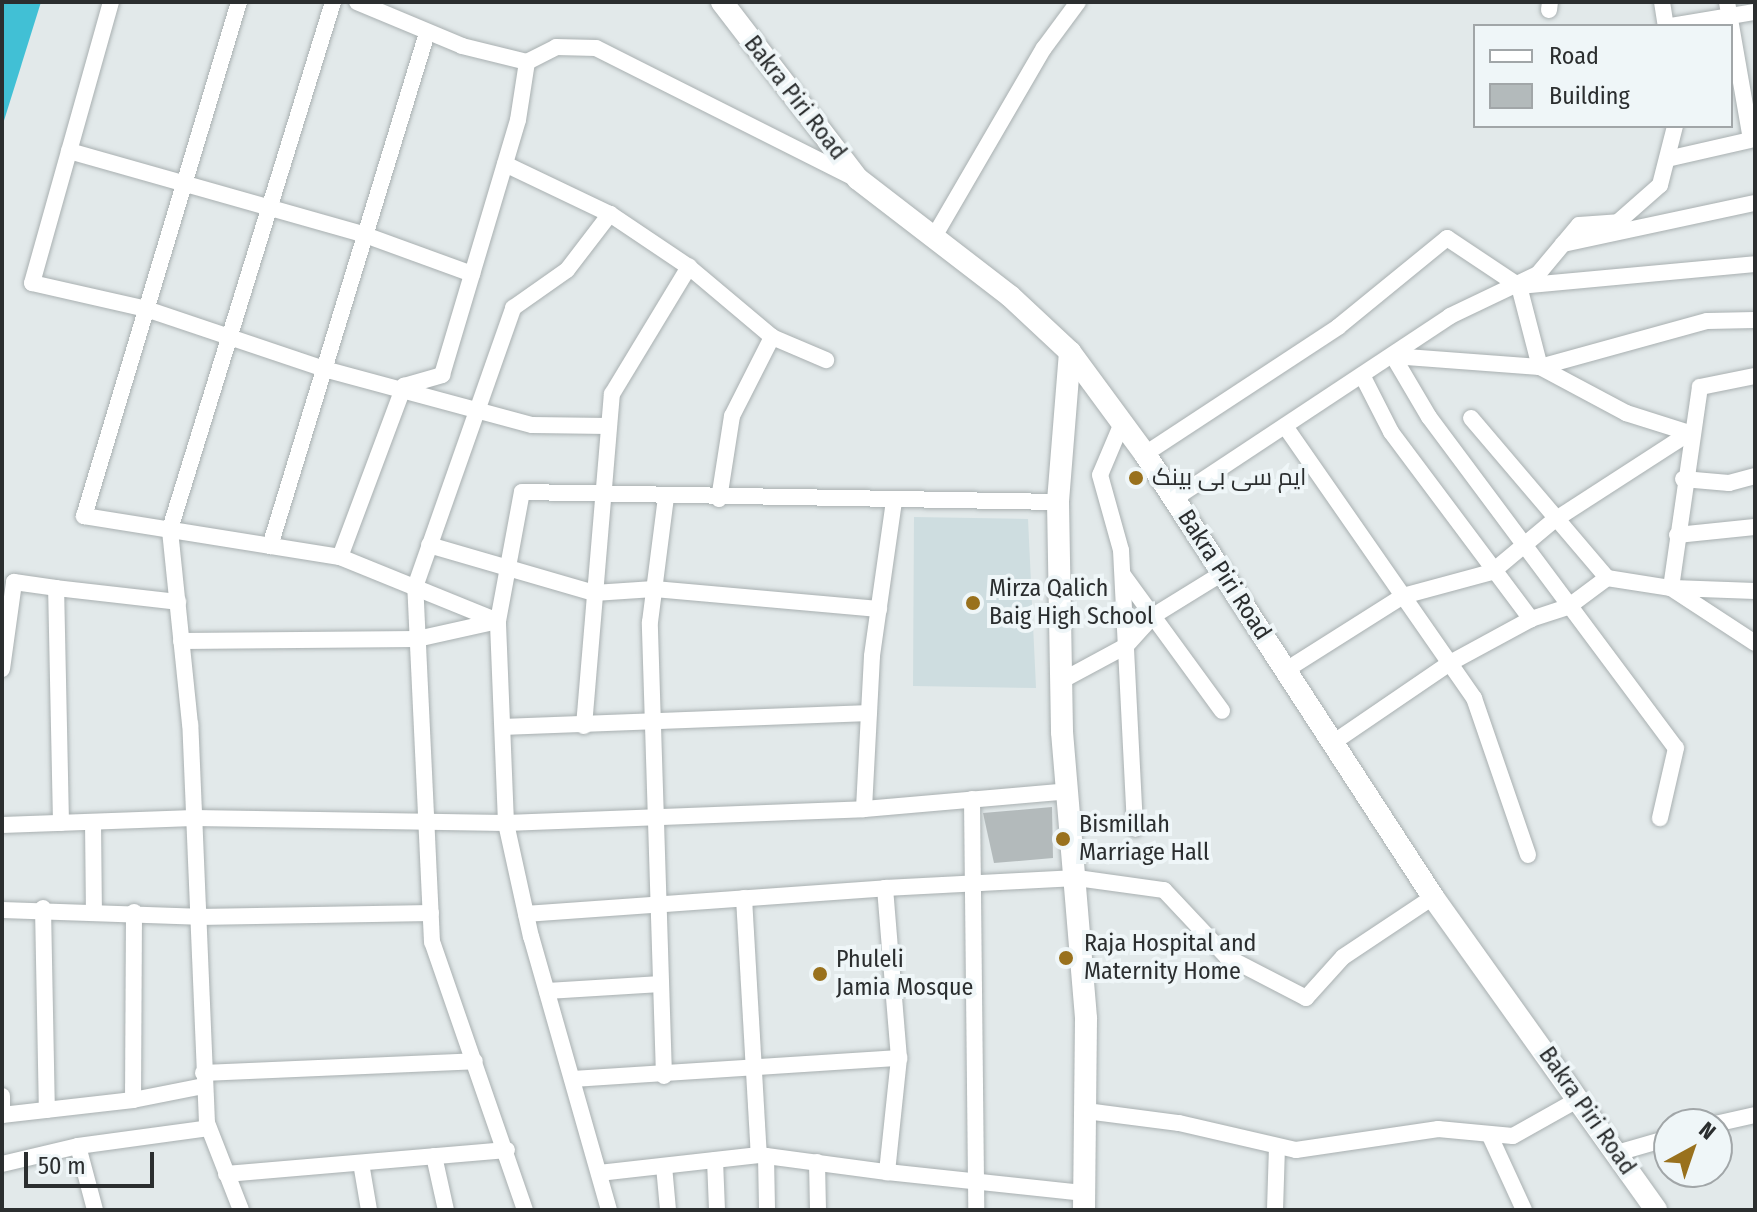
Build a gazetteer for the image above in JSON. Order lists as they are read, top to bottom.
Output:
{
  "streets": {
    "street": ["Bakra Piri Road"]
  },
  "places": [
    "ایم سی بی بینک",
    "Mirza Qalich Baig High School",
    "Bismillah Marriage Hall",
    "Raja Hospital and Maternity Home",
    "Phuleli Jamia Mosque"
  ],
  "legend": ["Road", "Building"],
  "scale_bar": "50 m",
  "north": "top right"
}
